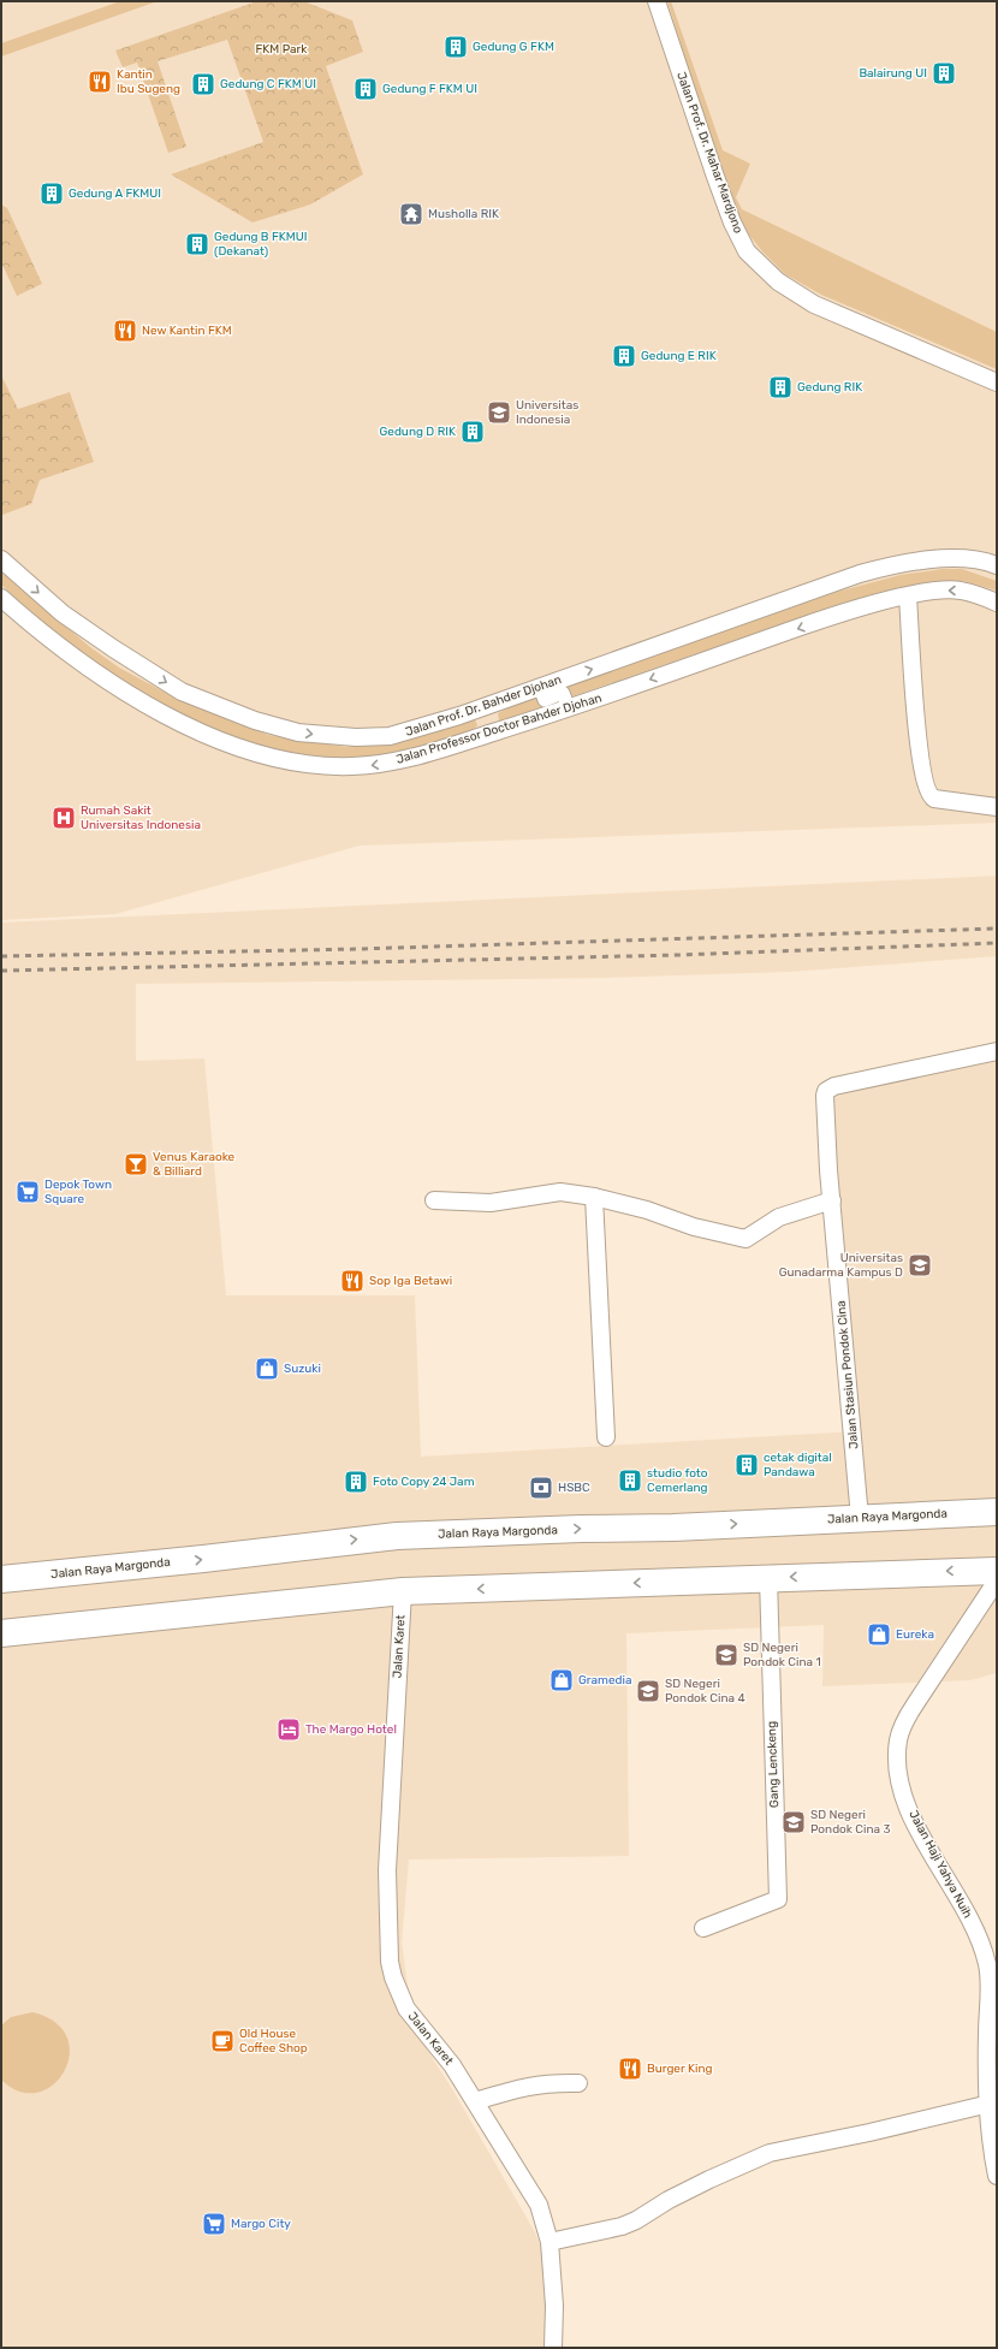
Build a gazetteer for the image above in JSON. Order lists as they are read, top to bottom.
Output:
{
  "streets": {
    "main road": ["Jalan Raya Margonda"],
    "street": [
      "Jalan Prof. Dr. Mahar Mardjono",
      "Jalan Prof. Dr. Bahder Djohan",
      "Jalan Professor Doctor Bahder Djohan",
      "Jalan Stasiun Pondok Cina",
      "Jalan Karet",
      "Gang Lenckeng",
      "Jalan Haji Yahya Nuih"
    ]
  },
  "crossings": [
    ["Jalan Stasiun Pondok Cina", "Jalan Raya Margonda"]
  ],
  "one_way": ["Jalan Prof. Dr. Bahder Djohan", "Jalan Professor Doctor Bahder Djohan"],
  "parks": ["FKM Park"],
  "places": {
    "building": [
      "Gedung G FKM",
      "Balairung UI",
      "Gedung C FKM UI",
      "Gedung F FKM UI",
      "Gedung A FKMUI",
      "Gedung B FKMUI (Dekanat)",
      "Gedung E RIK",
      "Gedung RIK",
      "Gedung D RIK",
      "cetak digital Pandawa",
      "studio foto Cemerlang",
      "Foto Copy 24 Jam"
    ],
    "restaurant": [
      "Kantin Ibu Sugeng",
      "New Kantin FKM",
      "Sop Iga Betawi",
      "Burger King"
    ],
    "temple": ["Musholla RIK"],
    "school or university": [
      "Universitas Indonesia",
      "Universitas Gunadarma Kampus D",
      "SD Negeri Pondok Cina 1",
      "SD Negeri Pondok Cina 4",
      "SD Negeri Pondok Cina 3"
    ],
    "hospital": ["Rumah Sakit Universitas Indonesia"],
    "bar": ["Venus Karaoke & Billiard"],
    "supermarket": ["Depok Town Square", "Margo City"],
    "shop": ["Suzuki", "Eureka", "Gramedia"],
    "bank": ["HSBC"],
    "hotel": ["The Margo Hotel"],
    "cafe": ["Old House Coffee Shop"]
  }
}
